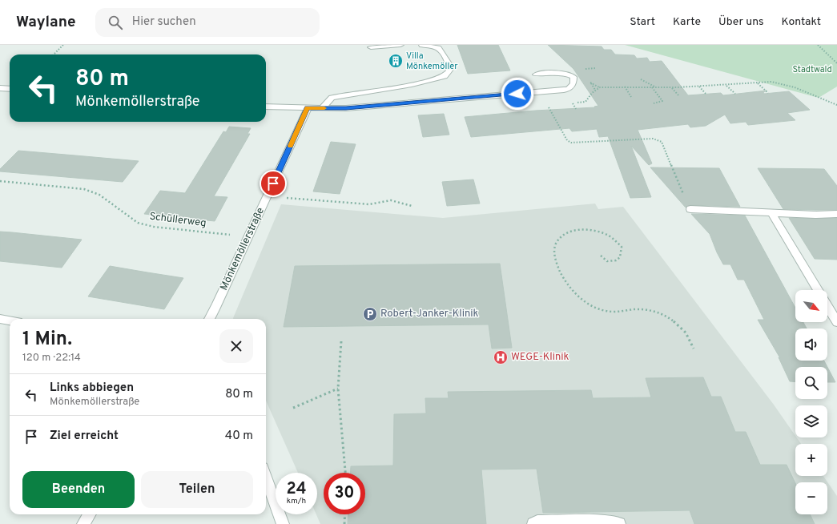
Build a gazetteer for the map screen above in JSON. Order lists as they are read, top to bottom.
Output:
{
  "streets": {
    "street": ["Mönkemöllerstraße"],
    "path": ["Schüllerweg"]
  },
  "crossings": [
    ["Schüllerweg", "Mönkemöllerstraße"]
  ],
  "parks": ["Stadtwald"],
  "places": {
    "building": ["Villa Mönkemöller"],
    "parking": ["Robert-Janker-Klinik"],
    "hospital": ["WEGE-Klinik"]
  },
  "north": "bottom right",
  "page": {
    "header": "Waylane",
    "search": "Hier suchen",
    "nav": [
      "Start",
      "Karte",
      "Über uns",
      "Kontakt"
    ],
    "turn": ["80 m", "Mönkemöllerstraße"],
    "map_buttons": ["+", "−"],
    "heading": ["1 Min.", "120 m · 22:14"],
    "list": [
      {
        "name": "Links abbiegen",
        "note": "Mönkemöllerstraße",
        "value": "80 m"
      },
      {
        "name": "Ziel erreicht",
        "value": "40 m"
      }
    ],
    "buttons": ["Beenden", "Teilen"],
    "speed": "24 km/h",
    "limit": "30"
  }
}
